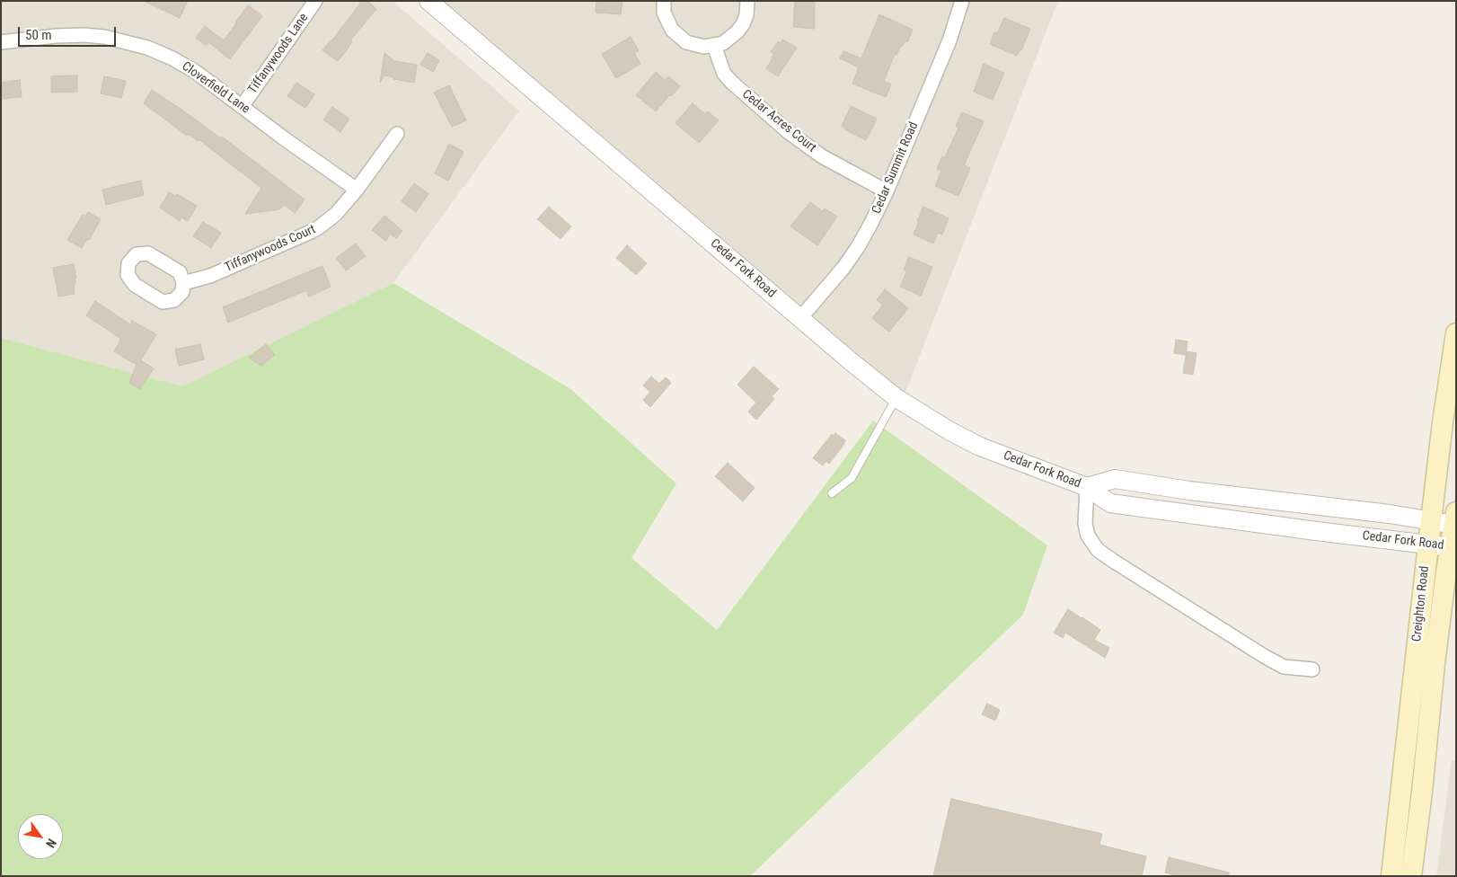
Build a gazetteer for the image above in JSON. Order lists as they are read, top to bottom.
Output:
{
  "streets": {
    "main road": ["Creighton Road"],
    "street": [
      "Tiffanywoods Lane",
      "Cloverfield Lane",
      "Cedar Acres Court",
      "Cedar Summit Road",
      "Tiffanywoods Court",
      "Cedar Fork Road"
    ]
  },
  "crossings": [
    ["Tiffanywoods Lane", "Cloverfield Lane"],
    ["Cloverfield Lane", "Tiffanywoods Court"],
    ["Cedar Acres Court", "Cedar Summit Road"],
    ["Cedar Summit Road", "Cedar Fork Road"],
    ["Cedar Fork Road", "Creighton Road"]
  ],
  "scale_bar": "50 m",
  "north": "bottom right"
}
